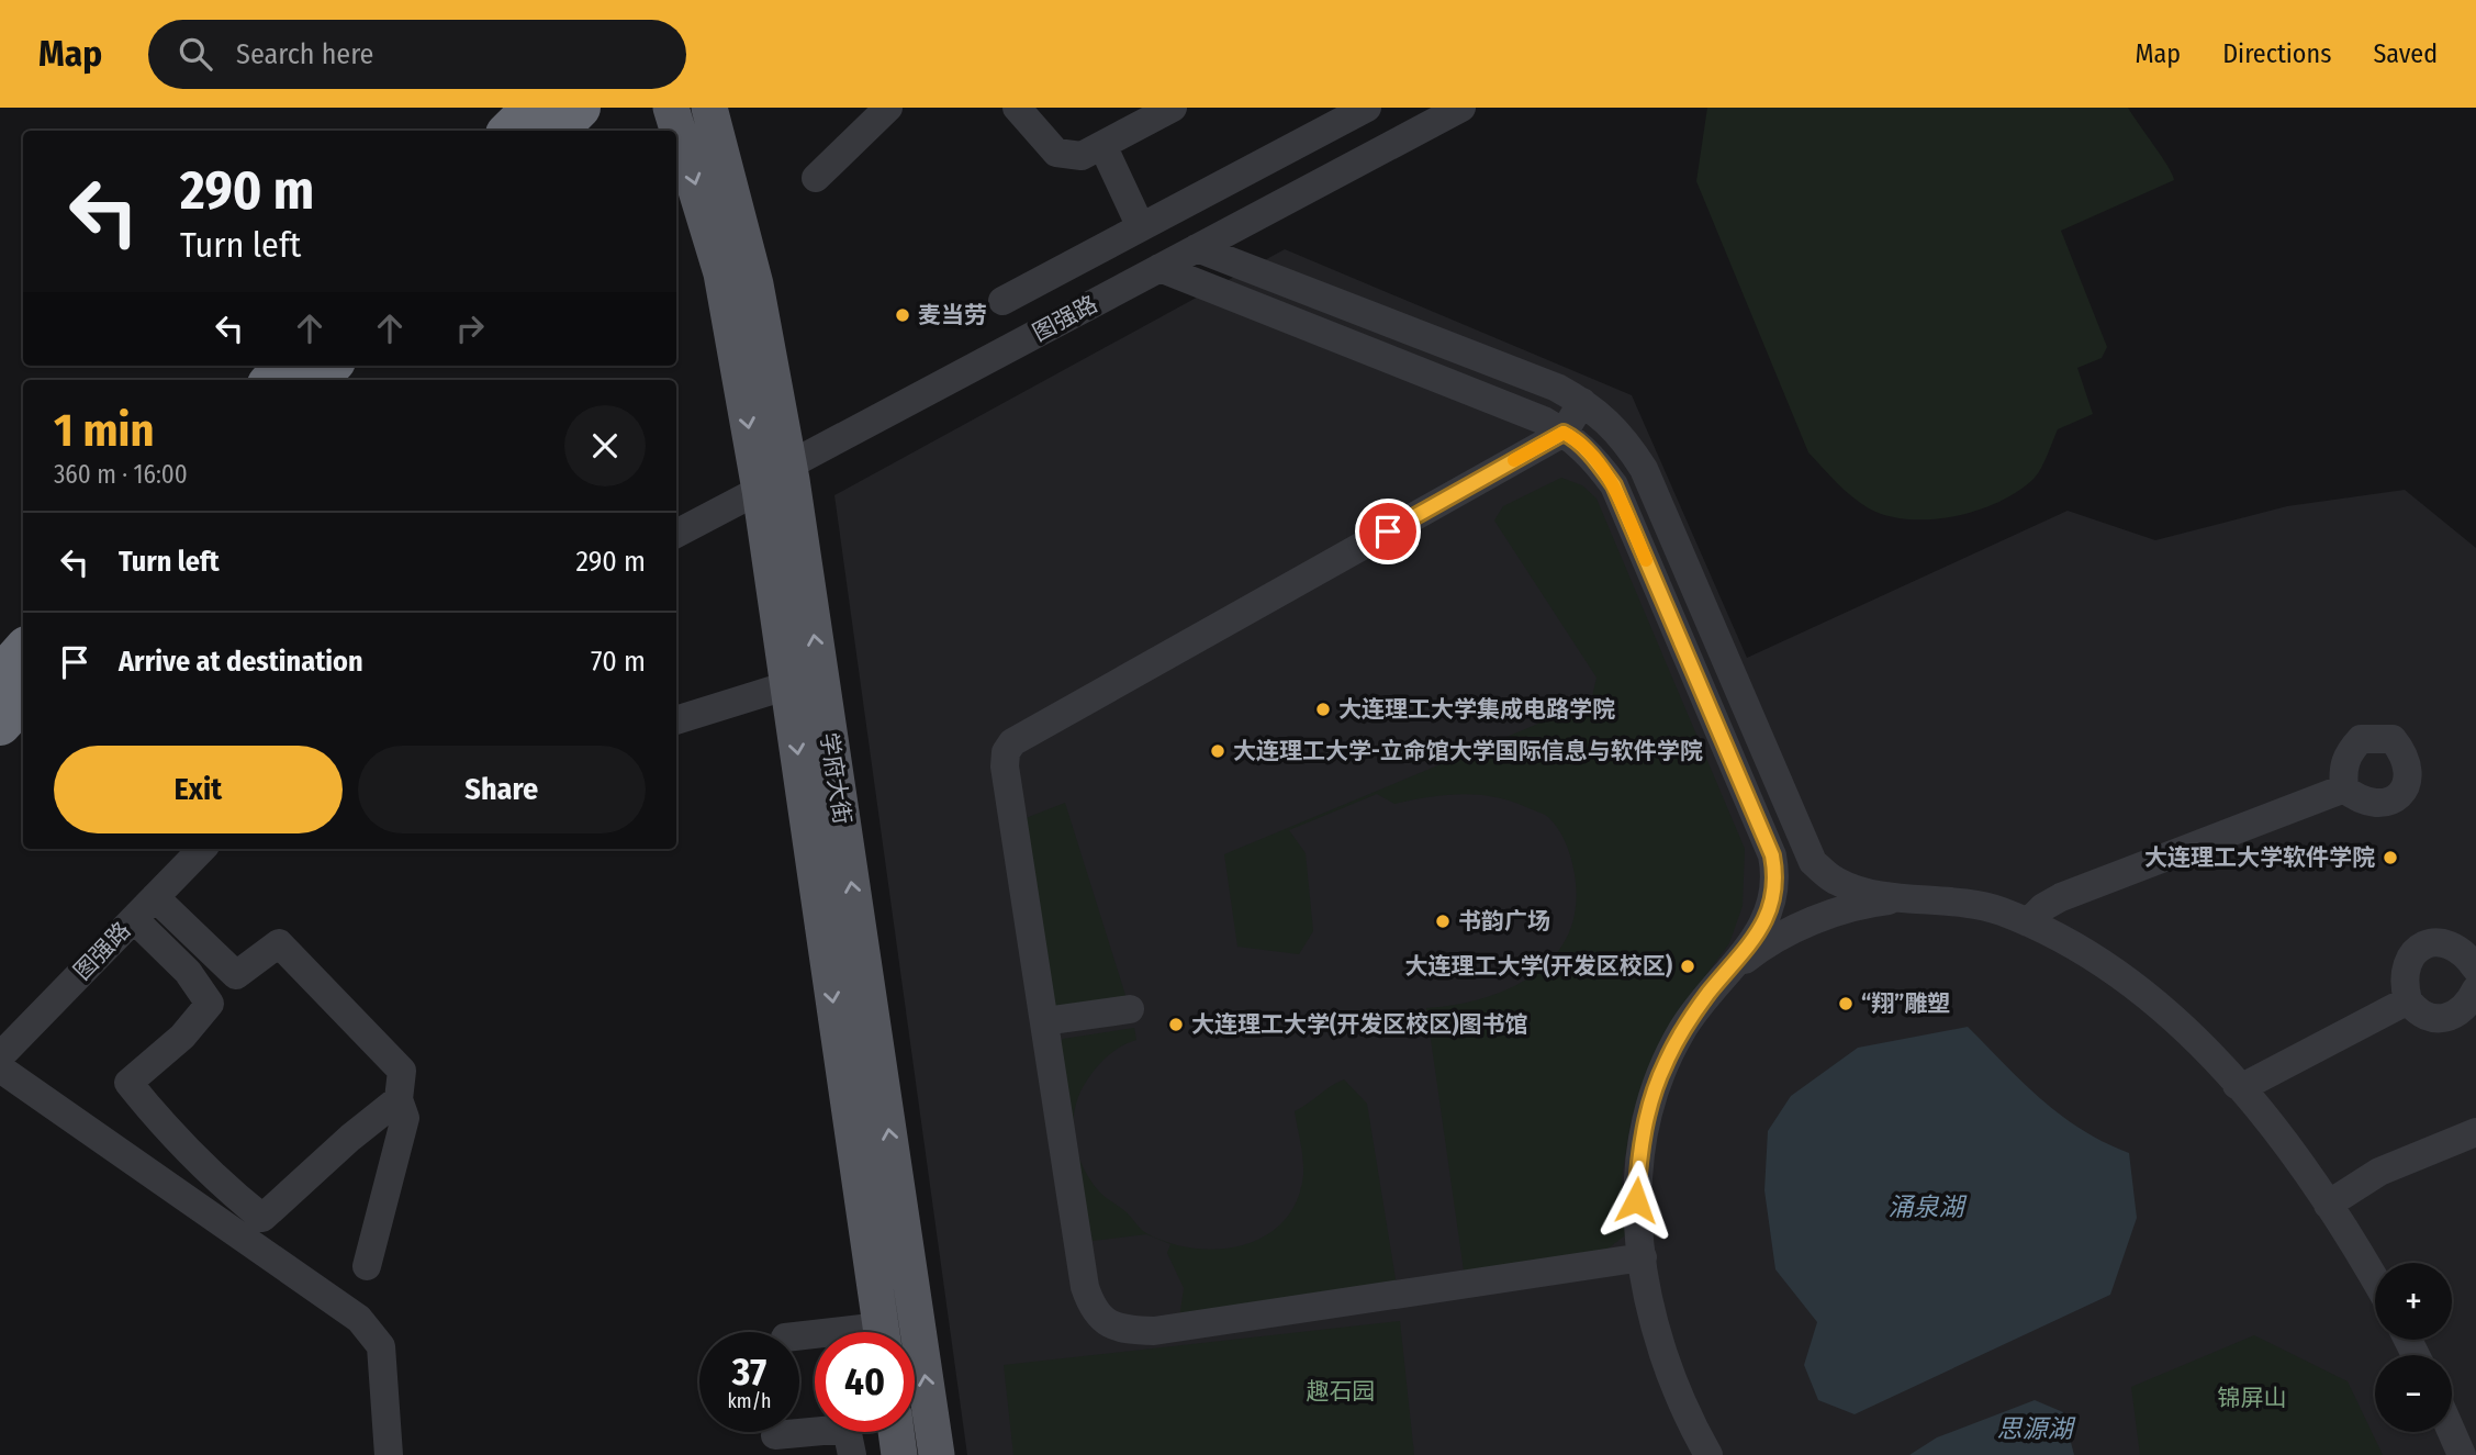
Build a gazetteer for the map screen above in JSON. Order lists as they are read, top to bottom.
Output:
{
  "streets": {
    "main road": ["学府大街"],
    "street": ["图强路"]
  },
  "crossings": [
    ["图强路", "学府大街"]
  ],
  "water": ["涌泉湖", "思源湖"],
  "parks": ["趣石园", "锦屏山"],
  "places": [
    "麦当劳",
    "大连理工大学集成电路学院",
    "大连理工大学-立命馆大学国际信息与软件学院",
    "大连理工大学软件学院",
    "书韵广场",
    "大连理工大学(开发区校区)",
    "“翔”雕塑",
    "大连理工大学(开发区校区)图书馆"
  ],
  "page": {
    "header": "Map",
    "search": "Search here",
    "nav": ["Map", "Directions", "Saved"],
    "turn": ["290 m", "Turn left"],
    "heading": ["1 min", "360 m · 16:00"],
    "list": [
      {
        "name": "Turn left",
        "value": "290 m"
      },
      {
        "name": "Arrive at destination",
        "value": "70 m"
      }
    ],
    "buttons": ["Exit", "Share"],
    "map_buttons": ["+", "−"],
    "speed": "37 km/h",
    "limit": "40"
  }
}
